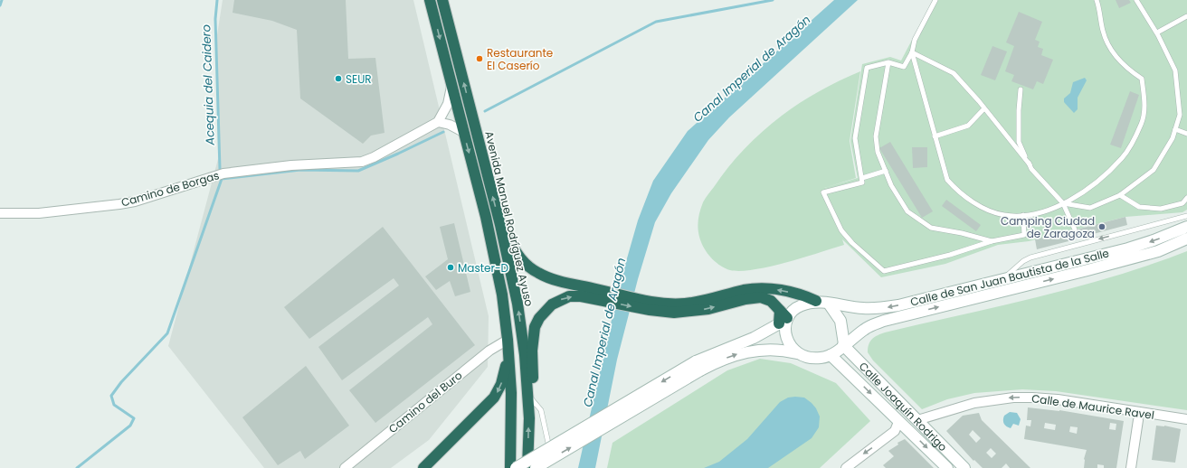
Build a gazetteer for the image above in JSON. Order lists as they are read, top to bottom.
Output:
{
  "streets": {
    "highway": ["Avenida Manuel Rodríguez Ayuso"],
    "main road": ["Calle de San Juan Bautista de la Salle", "Calle Joaquín Rodrigo"],
    "street": ["Camino de Borgas", "Camino del Buro", "Calle de Maurice Ravel"]
  },
  "crossings": [
    ["Avenida Manuel Rodríguez Ayuso", "Camino del Buro"],
    ["Calle de San Juan Bautista de la Salle", "Calle Joaquín Rodrigo"],
    ["Calle Joaquín Rodrigo", "Calle de Maurice Ravel"]
  ],
  "one_way": ["Calle de Maurice Ravel"],
  "water": ["Canal Imperial de Aragón", "Acequia del Caidero"],
  "places": [
    "Restaurante El Caserío",
    "SEUR",
    "Camping Ciudad de Zaragoza",
    "Master-D"
  ]
}
